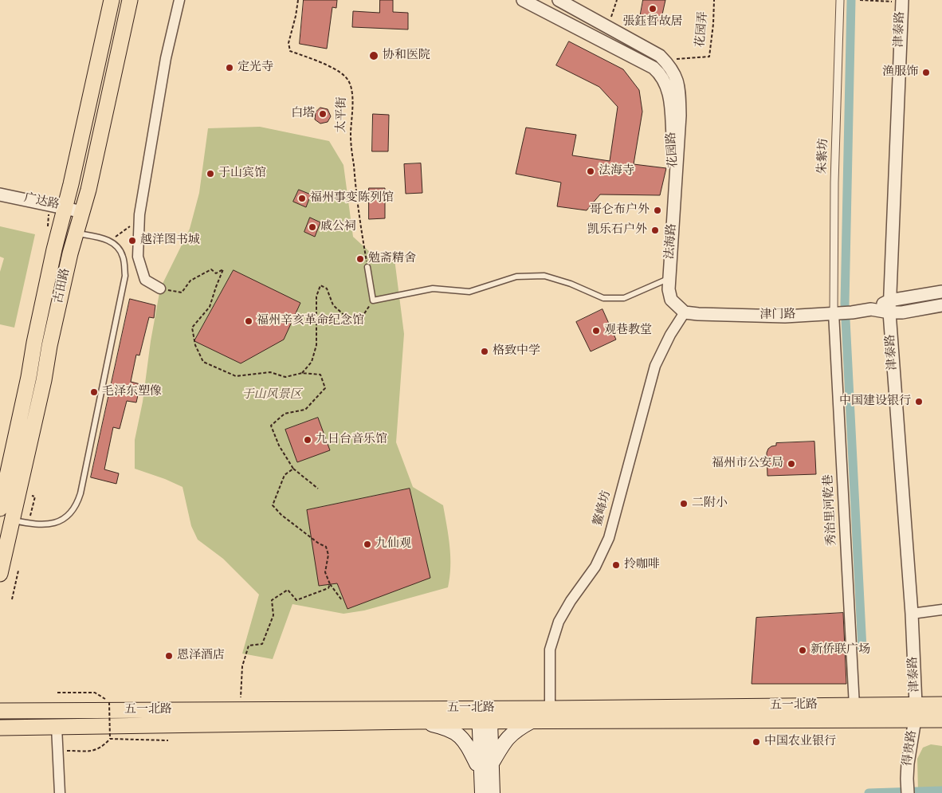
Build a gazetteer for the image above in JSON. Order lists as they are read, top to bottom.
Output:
{
  "streets": {
    "main road": ["古田路", "五一北路"],
    "street": [
      "津泰路",
      "花园路",
      "朱紫坊",
      "广达路",
      "法海路",
      "津门路",
      "鳌峰坊",
      "秀治里河乾巷",
      "得贵路"
    ],
    "path": ["花园弄", "太平街"]
  },
  "crossings": [
    ["花园弄", "花园路"],
    ["津泰路", "津门路"],
    ["津泰路", "五一北路"],
    ["津泰路", "得贵路"],
    ["花园路", "法海路"],
    ["朱紫坊", "津门路"],
    ["朱紫坊", "秀治里河乾巷"],
    ["广达路", "古田路"],
    ["法海路", "津门路"],
    ["法海路", "鳌峰坊"],
    ["津门路", "鳌峰坊"],
    ["津门路", "秀治里河乾巷"],
    ["鳌峰坊", "五一北路"],
    ["秀治里河乾巷", "五一北路"],
    ["五一北路", "得贵路"]
  ],
  "parks": ["于山风景区"],
  "places": [
    "張鈺哲故居",
    "协和医院",
    "定光寺",
    "渔服饰",
    "白塔",
    "法海寺",
    "于山宾馆",
    "福州事变陈列馆",
    "哥仑布户外",
    "戚公祠",
    "凯乐石户外",
    "越洋图书城",
    "勉斋精舍",
    "福州辛亥革命纪念馆",
    "观巷教堂",
    "格致中学",
    "毛泽东塑像",
    "中国建设银行",
    "九日台音乐馆",
    "福州市公安局",
    "二附小",
    "九仙观",
    "拎咖啡",
    "新侨联广场",
    "恩泽酒店",
    "中国农业银行"
  ]
}
